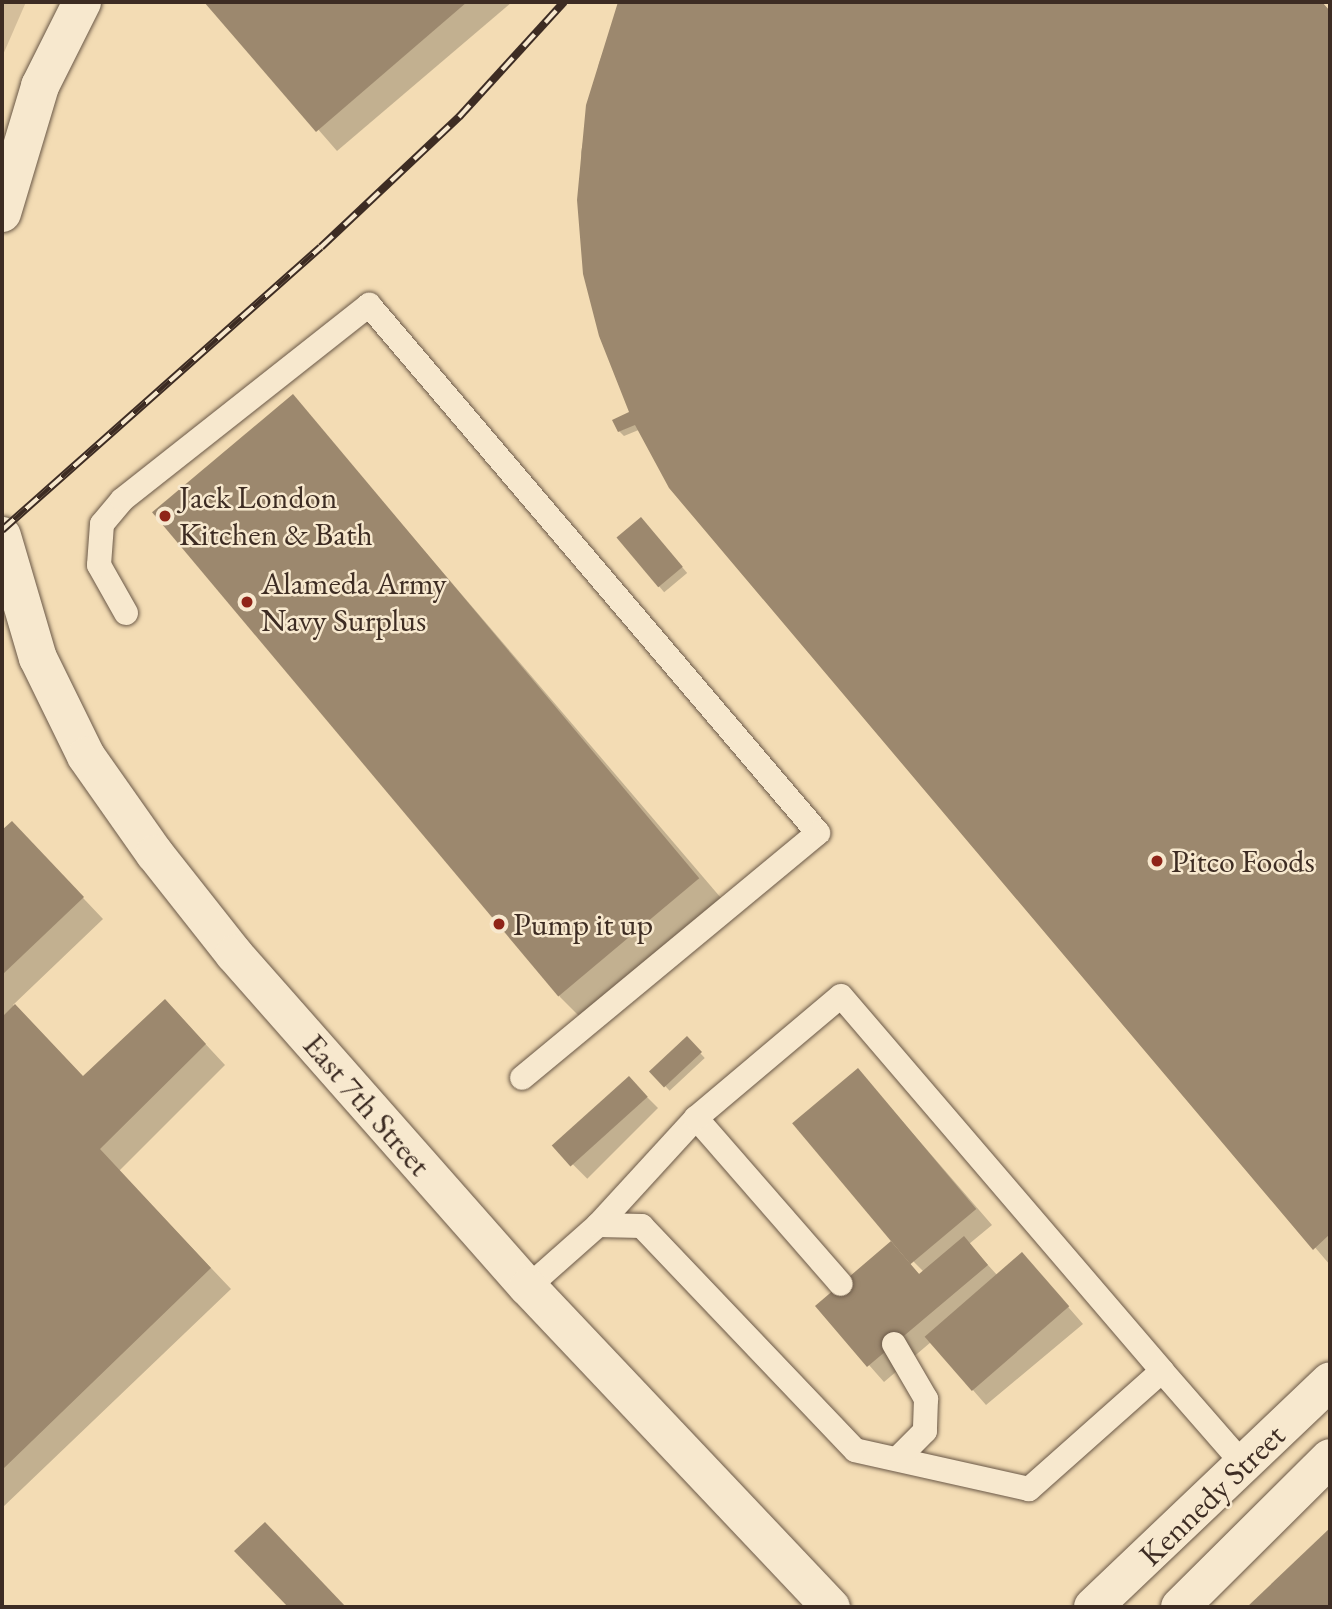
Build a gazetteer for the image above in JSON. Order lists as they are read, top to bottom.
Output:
{
  "streets": {
    "main road": ["East 7th Street", "Kennedy Street"]
  },
  "places": [
    "Jack London Kitchen & Bath",
    "Alameda Army Navy Surplus",
    "Pitco Foods",
    "Pump it up"
  ]
}
